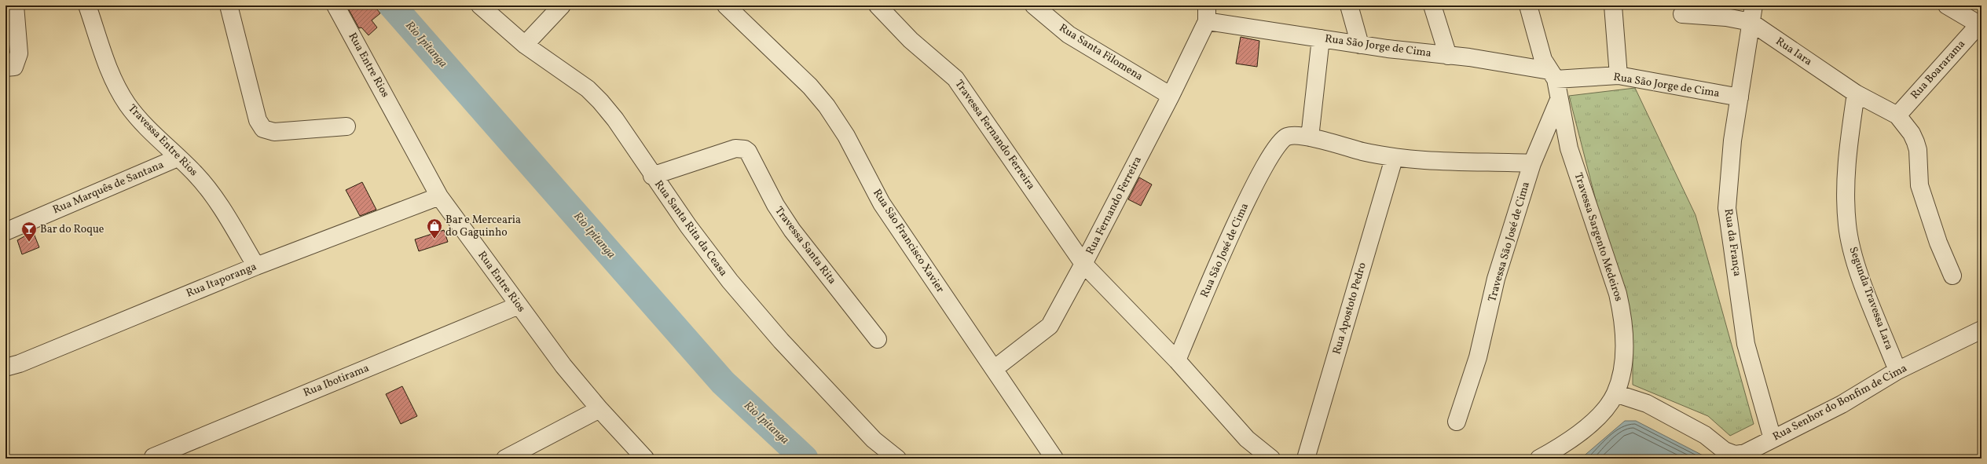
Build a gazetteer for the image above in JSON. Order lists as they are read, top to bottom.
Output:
{
  "streets": {
    "street": [
      "Rua São Jorge de Cima",
      "Rua Iara",
      "Rua Santa Filomena",
      "Rua Entre Rios",
      "Rua Boararama",
      "Travessa Fernando Ferreira",
      "Travessa Entre Rios",
      "Rua Marquês de Santana",
      "Rua Fernando Ferreira",
      "Rua Santa Rita da Ceasa",
      "Travessa Sargento Medeiros",
      "Rua São Francisco Xavier",
      "Travessa São José de Cima",
      "Rua da França",
      "Travessa Santa Rita",
      "Rua São José de Cima",
      "Rua Itaporanga",
      "Segunda Travessa Lara",
      "Rua Apostoto Pedro",
      "Rua Ibotirama",
      "Rua Senhor do Bonfim de Cima"
    ]
  },
  "crossings": [
    ["Rua São Jorge de Cima", "Rua Fernando Ferreira"],
    ["Rua São Jorge de Cima", "Travessa Sargento Medeiros"],
    ["Rua São Jorge de Cima", "Rua da França"],
    ["Rua Iara", "Rua Boararama"],
    ["Rua Iara", "Rua da França"],
    ["Rua Iara", "Segunda Travessa Lara"],
    ["Rua Santa Filomena", "Rua Fernando Ferreira"],
    ["Rua Entre Rios", "Rua Itaporanga"],
    ["Rua Entre Rios", "Rua Ibotirama"],
    ["Travessa Fernando Ferreira", "Rua Fernando Ferreira"],
    ["Travessa Entre Rios", "Rua Marquês de Santana"],
    ["Travessa Entre Rios", "Rua Itaporanga"],
    ["Rua Fernando Ferreira", "Rua São Francisco Xavier"],
    ["Rua Santa Rita da Ceasa", "Travessa Santa Rita"],
    ["Travessa Sargento Medeiros", "Travessa São José de Cima"],
    ["Travessa Sargento Medeiros", "Rua Senhor do Bonfim de Cima"],
    ["Rua da França", "Rua Senhor do Bonfim de Cima"],
    ["Segunda Travessa Lara", "Rua Senhor do Bonfim de Cima"]
  ],
  "water": ["Rio Ipitanga"],
  "places": {
    "shop": ["Bar e Mercearia do Gaguinho"],
    "bar": ["Bar do Roque"]
  }
}
